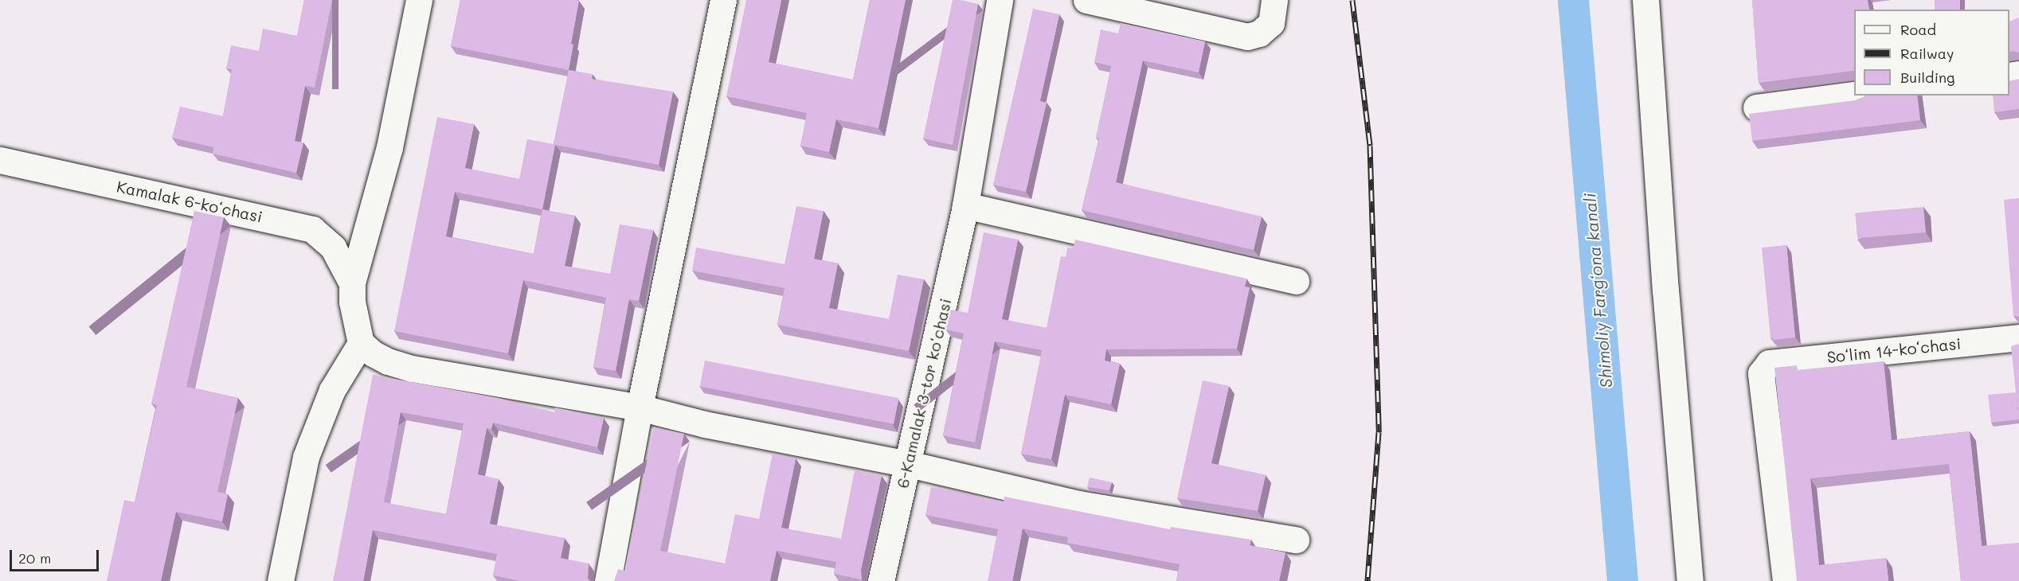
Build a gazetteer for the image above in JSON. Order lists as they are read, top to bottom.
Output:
{
  "streets": {
    "street": ["Kamalak 6-koʻchasi", "Soʻlim 14-koʻchasi", "6-Kamalak 3-tor koʻchasi"]
  },
  "water": ["Shimoliy Fargʻona kanali"],
  "legend": ["Road", "Railway", "Building"],
  "scale_bar": "20 m"
}
